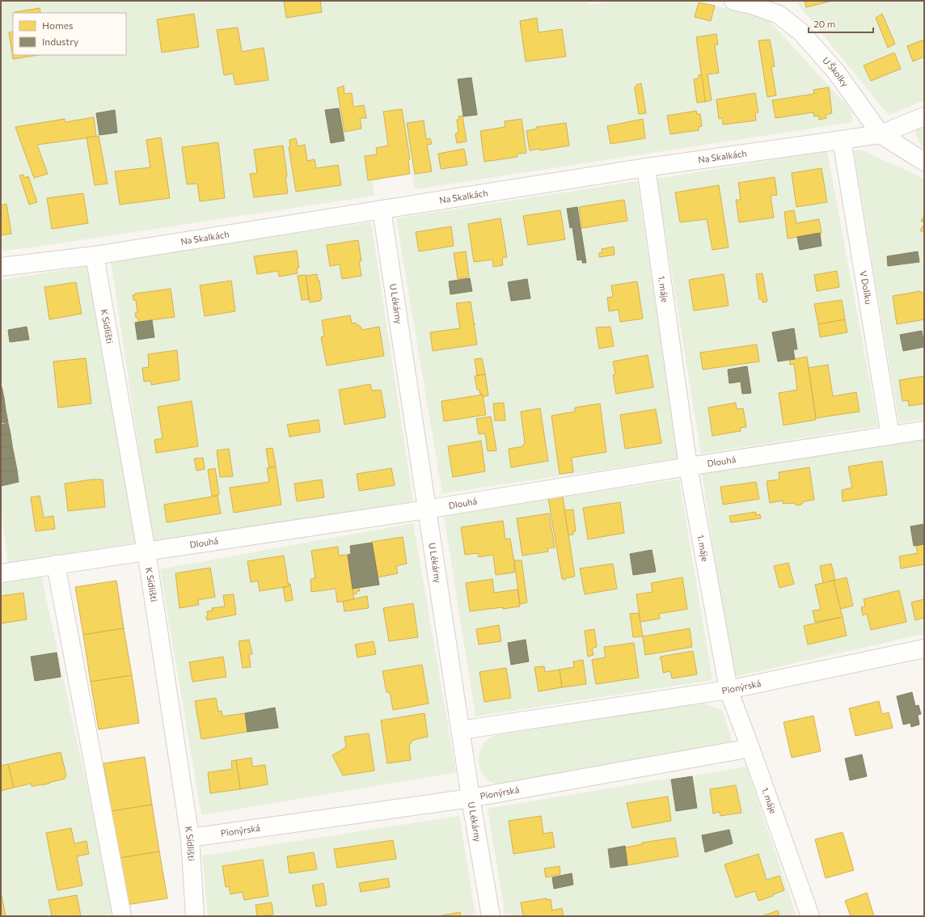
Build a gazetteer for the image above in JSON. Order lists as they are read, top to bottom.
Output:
{
  "streets": {
    "street": [
      "U Školky",
      "Na Skalkách",
      "V Dolíku",
      "1. máje",
      "U Lékárny",
      "K Sídlišti",
      "Dlouhá",
      "Pionýrská"
    ]
  },
  "crossings": [
    ["U Školky", "Na Skalkách"],
    ["Na Skalkách", "V Dolíku"],
    ["Na Skalkách", "1. máje"],
    ["Na Skalkách", "U Lékárny"],
    ["Na Skalkách", "K Sídlišti"],
    ["V Dolíku", "Dlouhá"],
    ["1. máje", "Dlouhá"],
    ["1. máje", "Pionýrská"],
    ["U Lékárny", "Dlouhá"],
    ["U Lékárny", "Pionýrská"],
    ["K Sídlišti", "Dlouhá"],
    ["K Sídlišti", "Pionýrská"]
  ],
  "legend": ["Homes", "Industry"],
  "scale_bar": "20 m"
}
